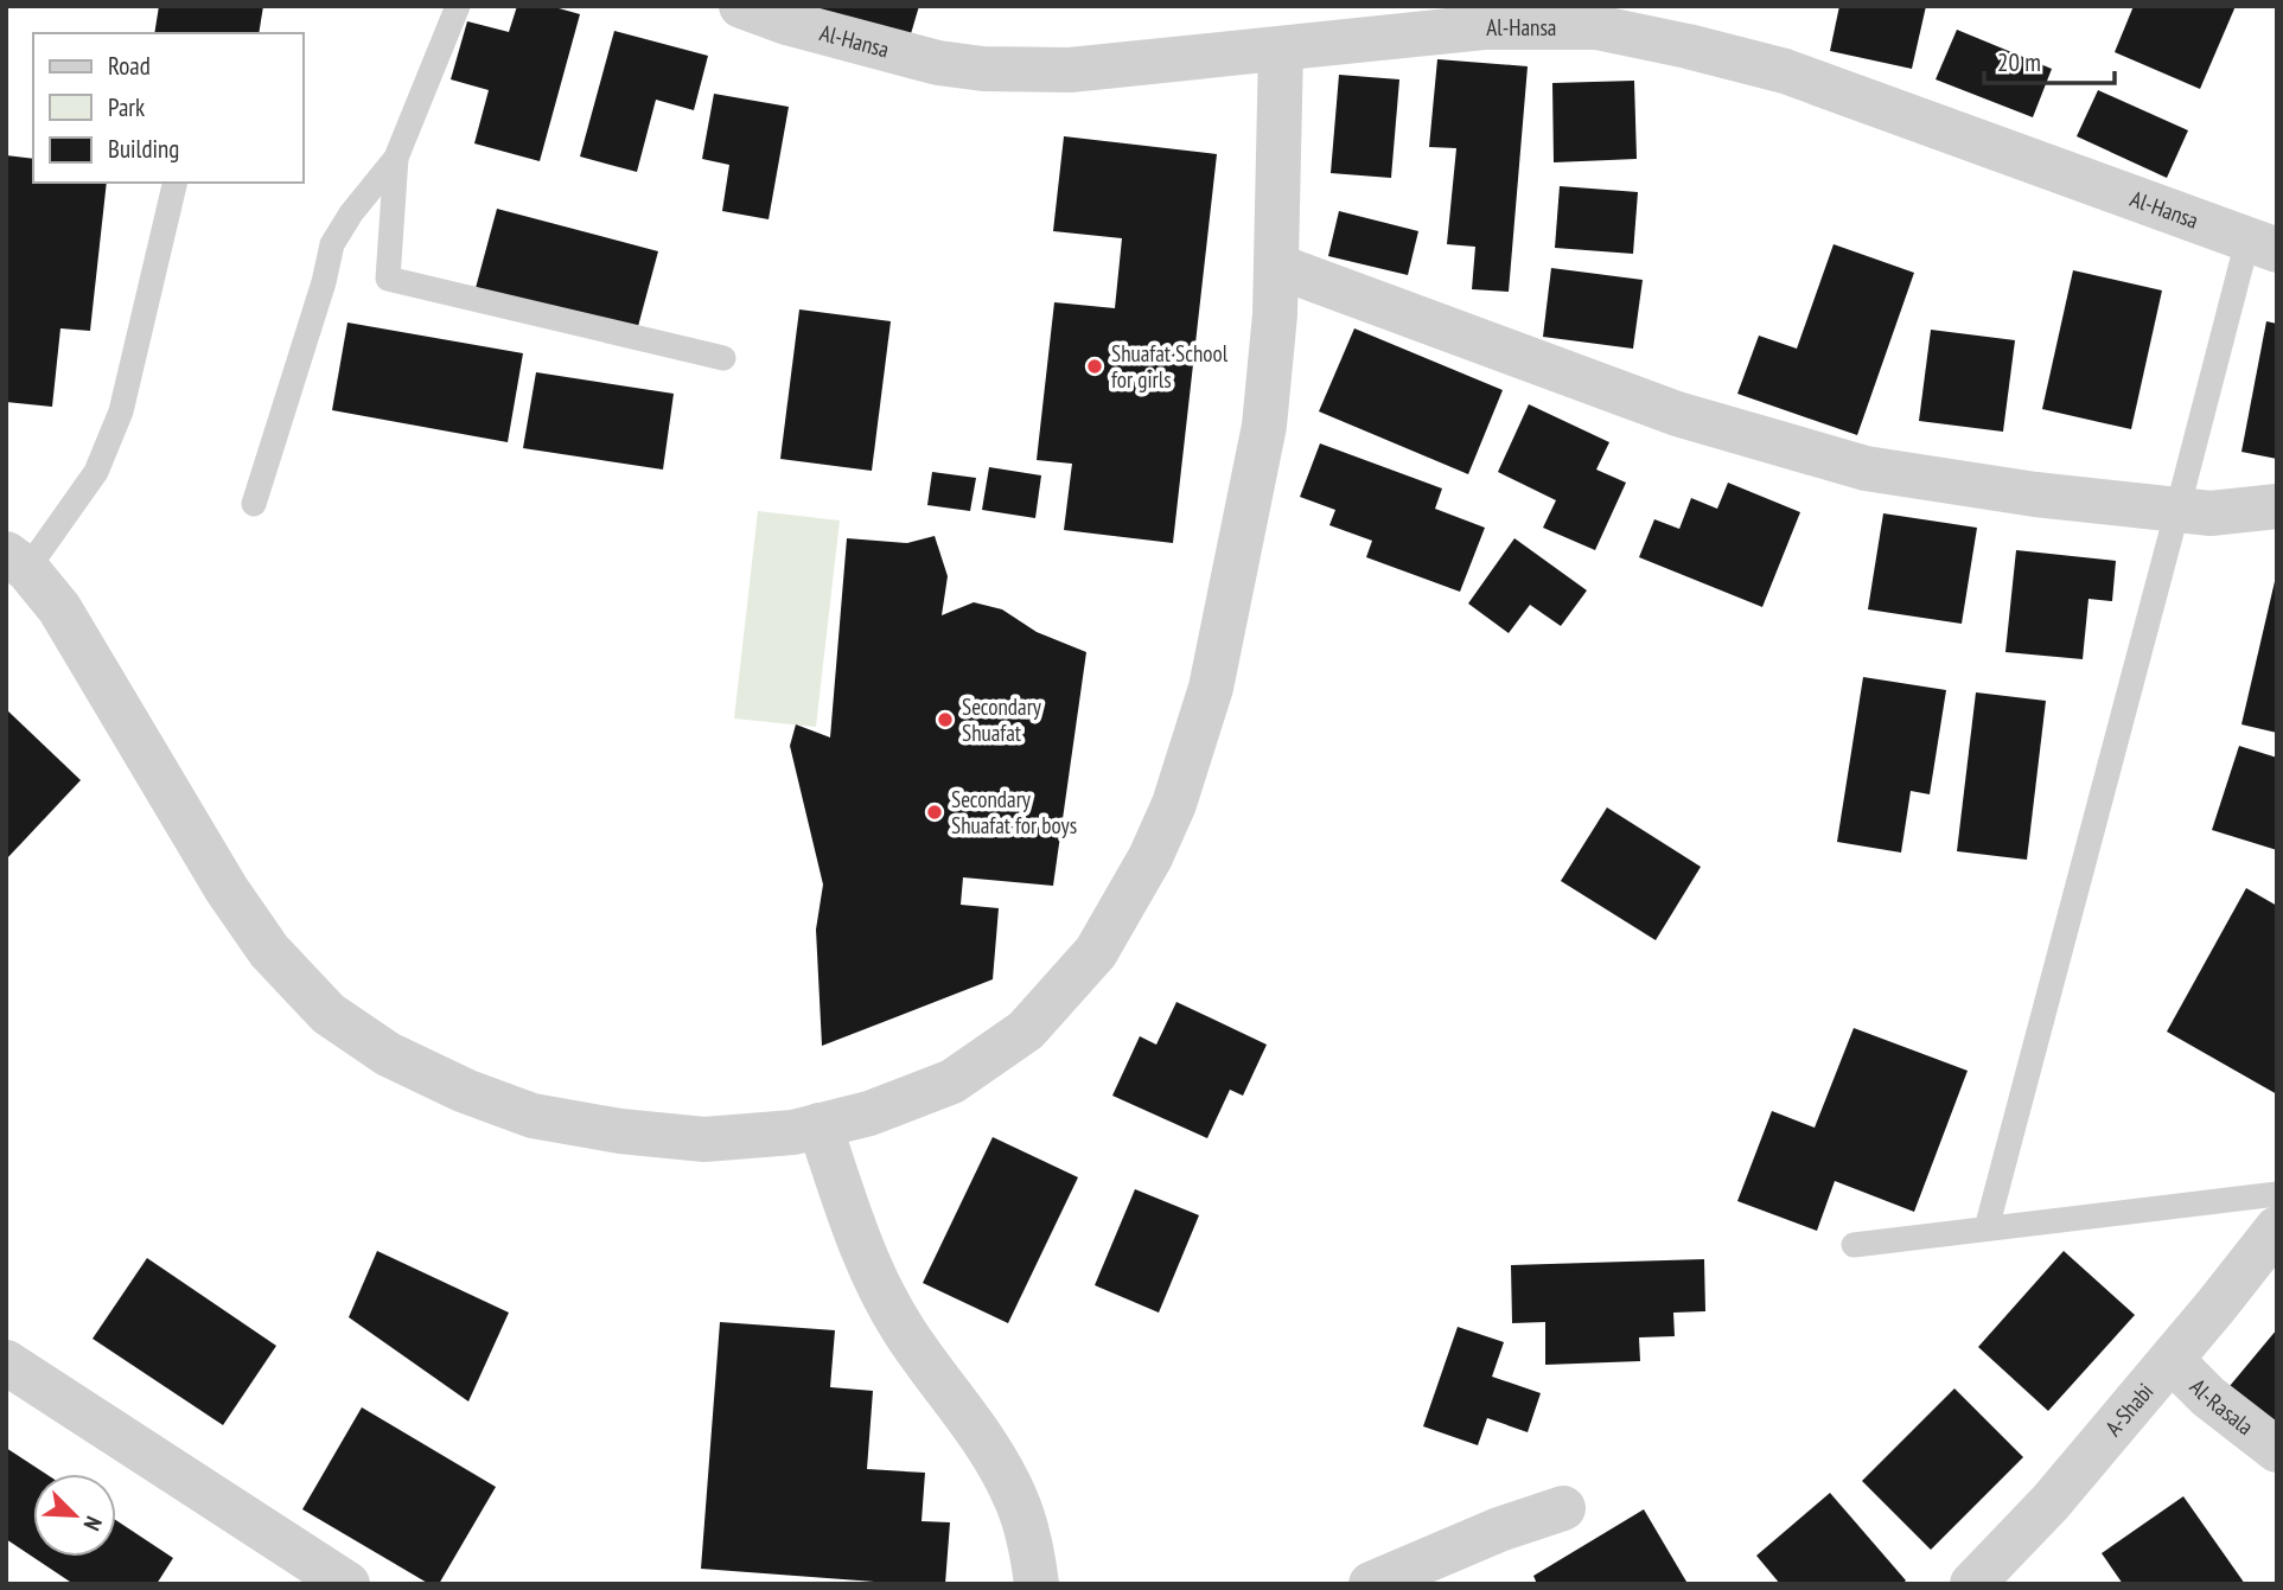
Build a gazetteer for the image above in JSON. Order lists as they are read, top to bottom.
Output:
{
  "streets": {
    "street": ["Al-Hansa", "Al-Rasala", "A-Shabi"]
  },
  "crossings": [
    ["Al-Rasala", "A-Shabi"]
  ],
  "places": ["Shuafat School for girls", "Secondary Shuafat", "Secondary Shuafat for boys"],
  "legend": ["Road", "Park", "Building"],
  "scale_bar": "20 m",
  "north": "bottom right"
}
